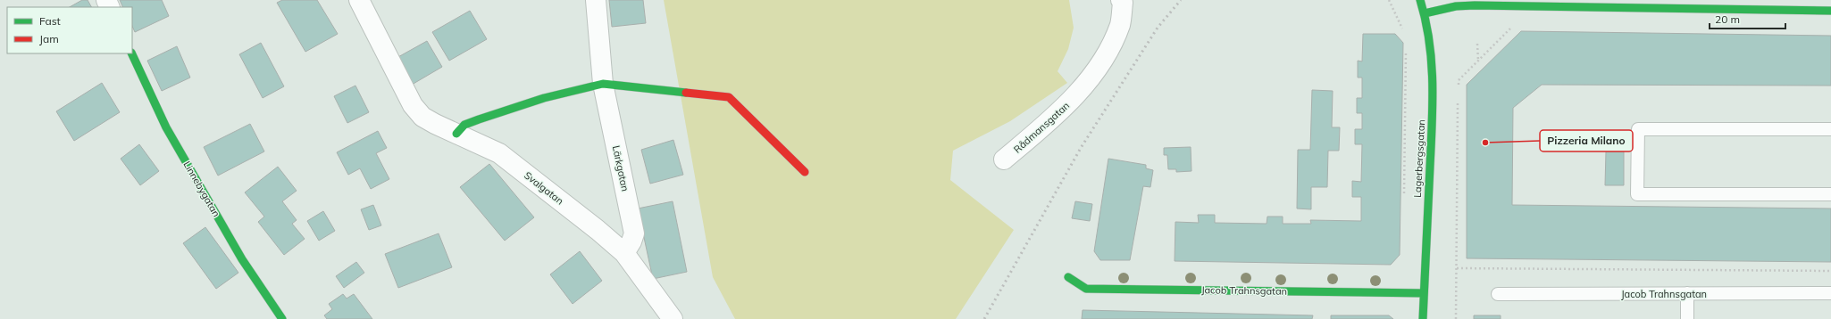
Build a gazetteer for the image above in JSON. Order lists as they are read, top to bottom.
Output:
{
  "streets": {
    "street": [
      "Rådmansgatan",
      "Lagerbergsgatan",
      "Lärkgatan",
      "Svalgatan",
      "Linnebygatan",
      "Jacob Trahnsgatan"
    ]
  },
  "crossings": [
    ["Lagerbergsgatan", "Jacob Trahnsgatan"],
    ["Lärkgatan", "Svalgatan"]
  ],
  "places": ["Pizzeria Milano"],
  "legend": ["Fast", "Jam"],
  "scale_bar": "20 m"
}
